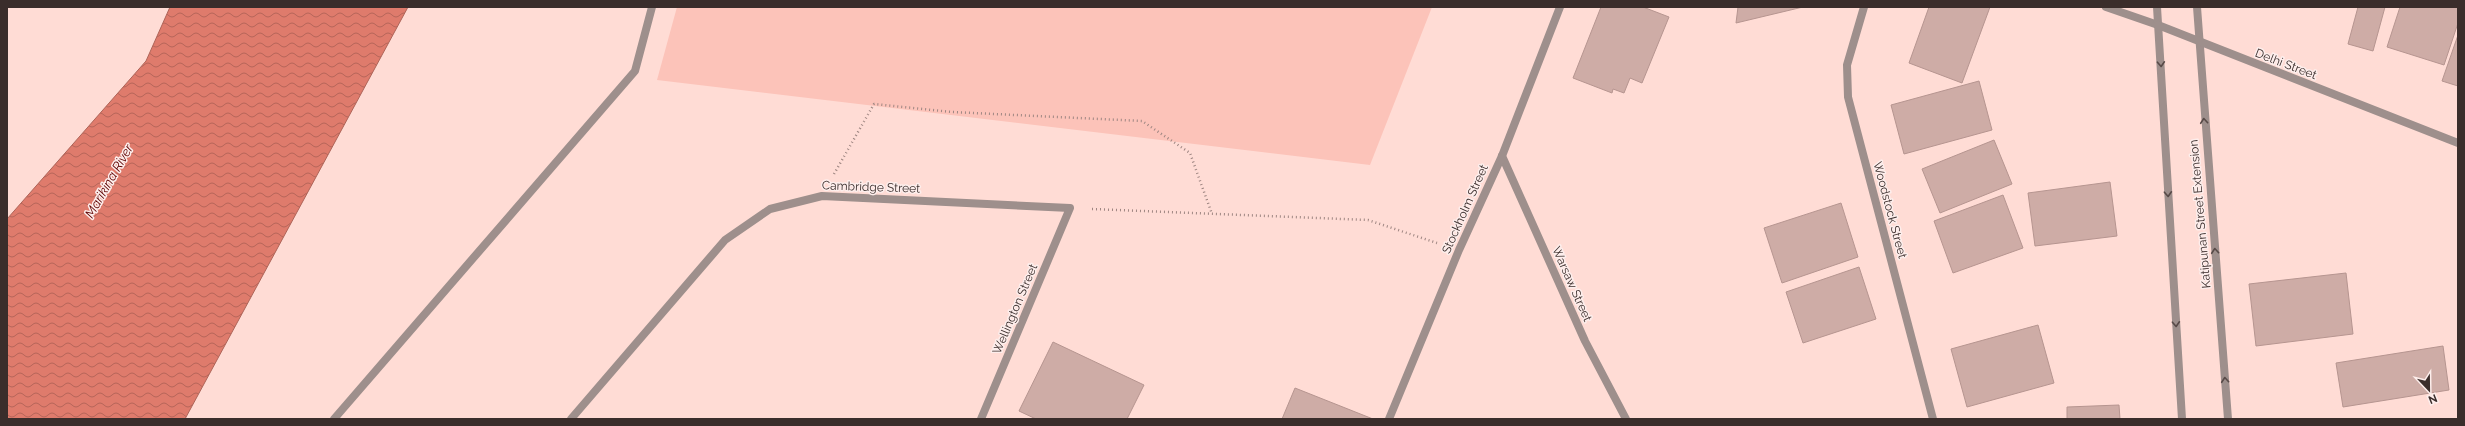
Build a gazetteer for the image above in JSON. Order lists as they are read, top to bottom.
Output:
{
  "streets": {
    "street": [
      "Delhi Street",
      "Cambridge Street",
      "Stockholm Street",
      "Woodstock Street",
      "Katipunan Street Extension",
      "Warsaw Street",
      "Wellington Street"
    ]
  },
  "crossings": [
    ["Delhi Street", "Katipunan Street Extension"],
    ["Cambridge Street", "Wellington Street"],
    ["Stockholm Street", "Warsaw Street"]
  ],
  "water": ["Marikina River"],
  "north": "bottom"
}
